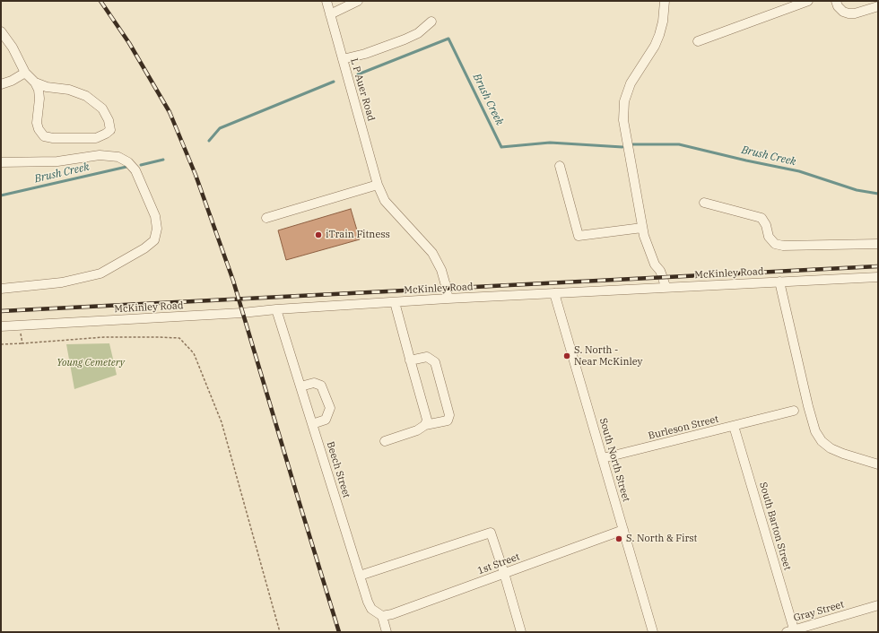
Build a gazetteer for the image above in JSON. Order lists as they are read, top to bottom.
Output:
{
  "streets": {
    "street": [
      "L P Auer Road",
      "McKinley Road",
      "Burleson Street",
      "South North Street",
      "Beech Street",
      "South Barton Street",
      "1st Street",
      "Gray Street"
    ]
  },
  "crossings": [
    ["L P Auer Road", "McKinley Road"],
    ["McKinley Road", "South North Street"],
    ["McKinley Road", "Beech Street"],
    ["Burleson Street", "South North Street"],
    ["Burleson Street", "South Barton Street"],
    ["South North Street", "1st Street"],
    ["Beech Street", "1st Street"],
    ["South Barton Street", "Gray Street"]
  ],
  "water": ["Brush Creek"],
  "parks": ["Young Cemetery"],
  "places": ["iTrain Fitness", "S. North - Near McKinley", "S. North & First"]
}
